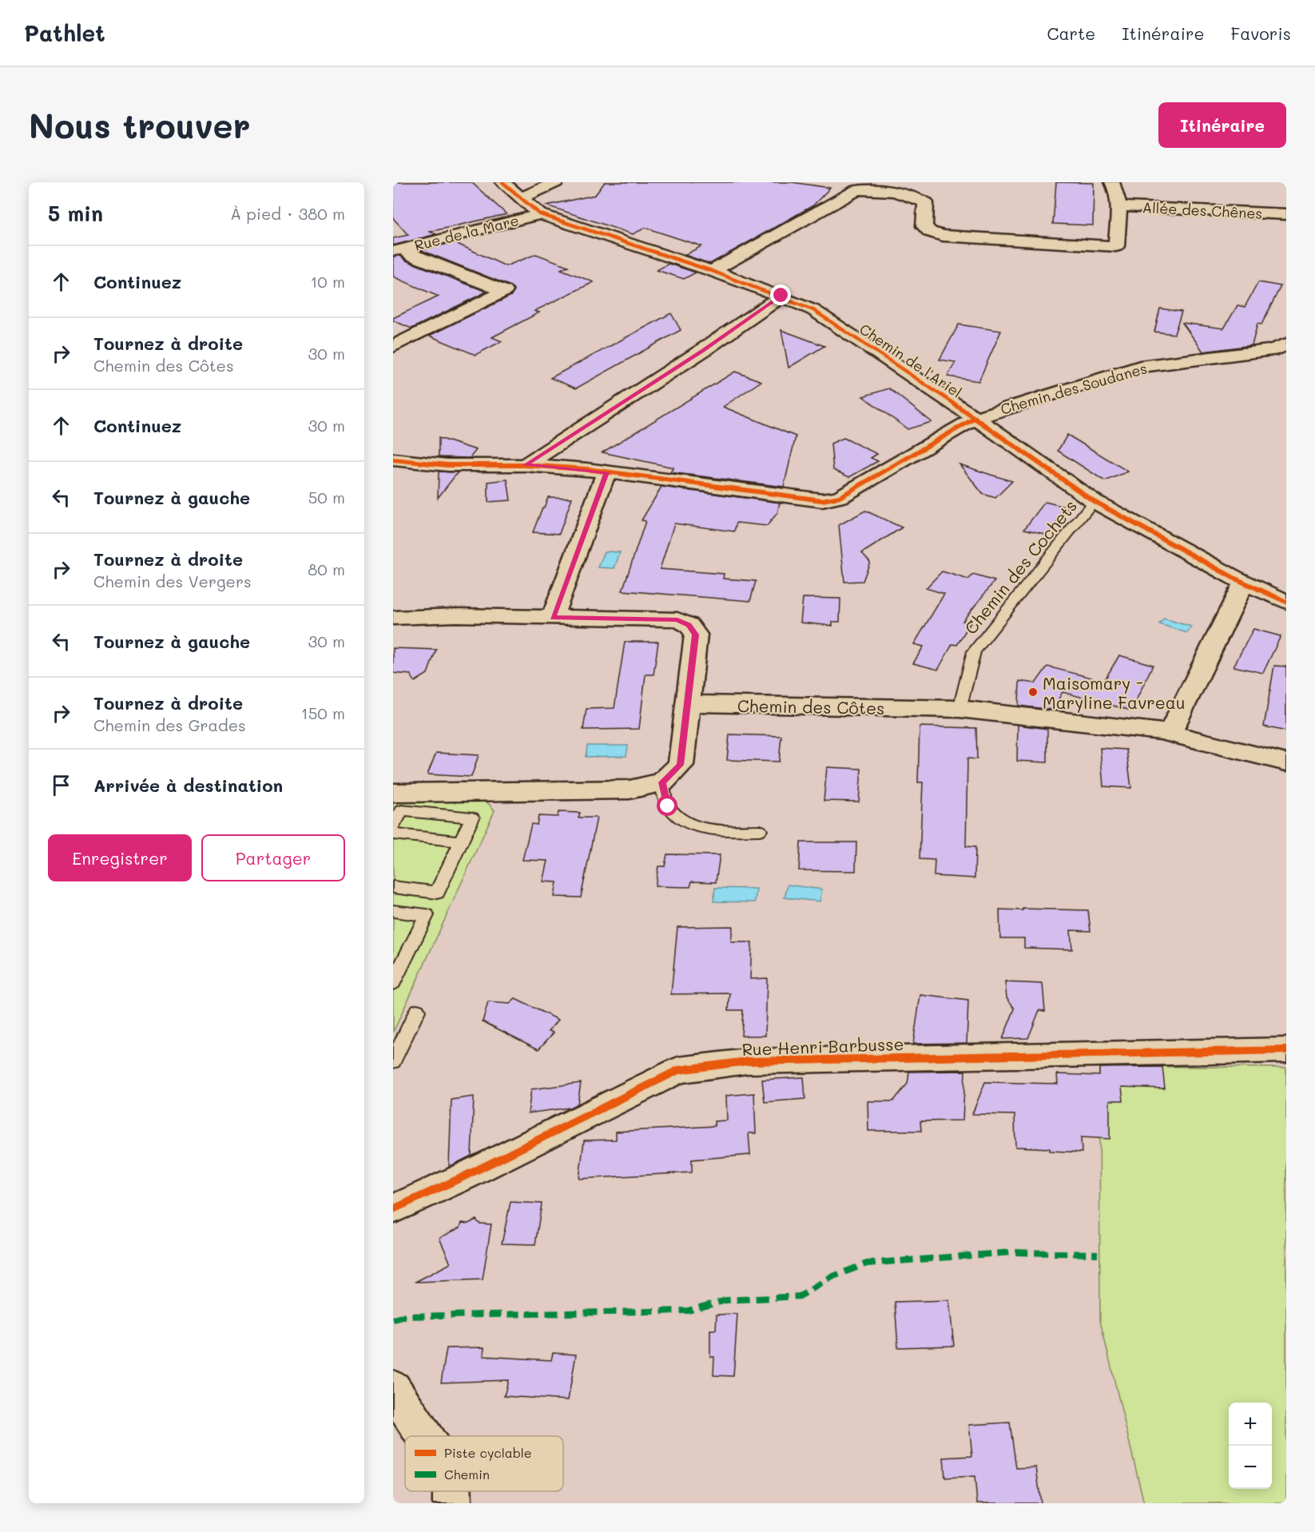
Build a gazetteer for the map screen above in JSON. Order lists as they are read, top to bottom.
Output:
{
  "streets": {
    "street": [
      "Allée des Chênes",
      "Rue de la Mare",
      "Chemin de l'Ariel",
      "Chemin des Soudanes",
      "Chemin des Côtes",
      "Rue Henri Barbusse"
    ],
    "lane": ["Chemin des Cochets"]
  },
  "crossings": [
    ["Rue de la Mare", "Chemin de l'Ariel"],
    ["Chemin de l'Ariel", "Chemin des Soudanes"],
    ["Chemin de l'Ariel", "Chemin des Cochets"],
    ["Chemin des Cochets", "Chemin des Côtes"]
  ],
  "places": ["Maisomary - Maryline Favreau"],
  "legend": ["Piste cyclable", "Chemin"],
  "page": {
    "header": "Pathlet",
    "nav": ["Carte", "Itinéraire", "Favoris"],
    "buttons": [
      "Itinéraire",
      ["Enregistrer", "Partager"]
    ],
    "title": "Nous trouver",
    "heading": ["5 min", "À pied · 380 m"],
    "list": [
      ["Continuez", "10 m"],
      ["Tournez à droite", "Chemin des Côtes", "30 m"],
      ["Continuez", "30 m"],
      ["Tournez à gauche", "50 m"],
      ["Tournez à droite", "Chemin des Vergers", "80 m"],
      ["Tournez à gauche", "30 m"],
      ["Tournez à droite", "Chemin des Grades", "150 m"],
      "Arrivée à destination"
    ],
    "map_buttons": ["+", "−"]
  }
}
